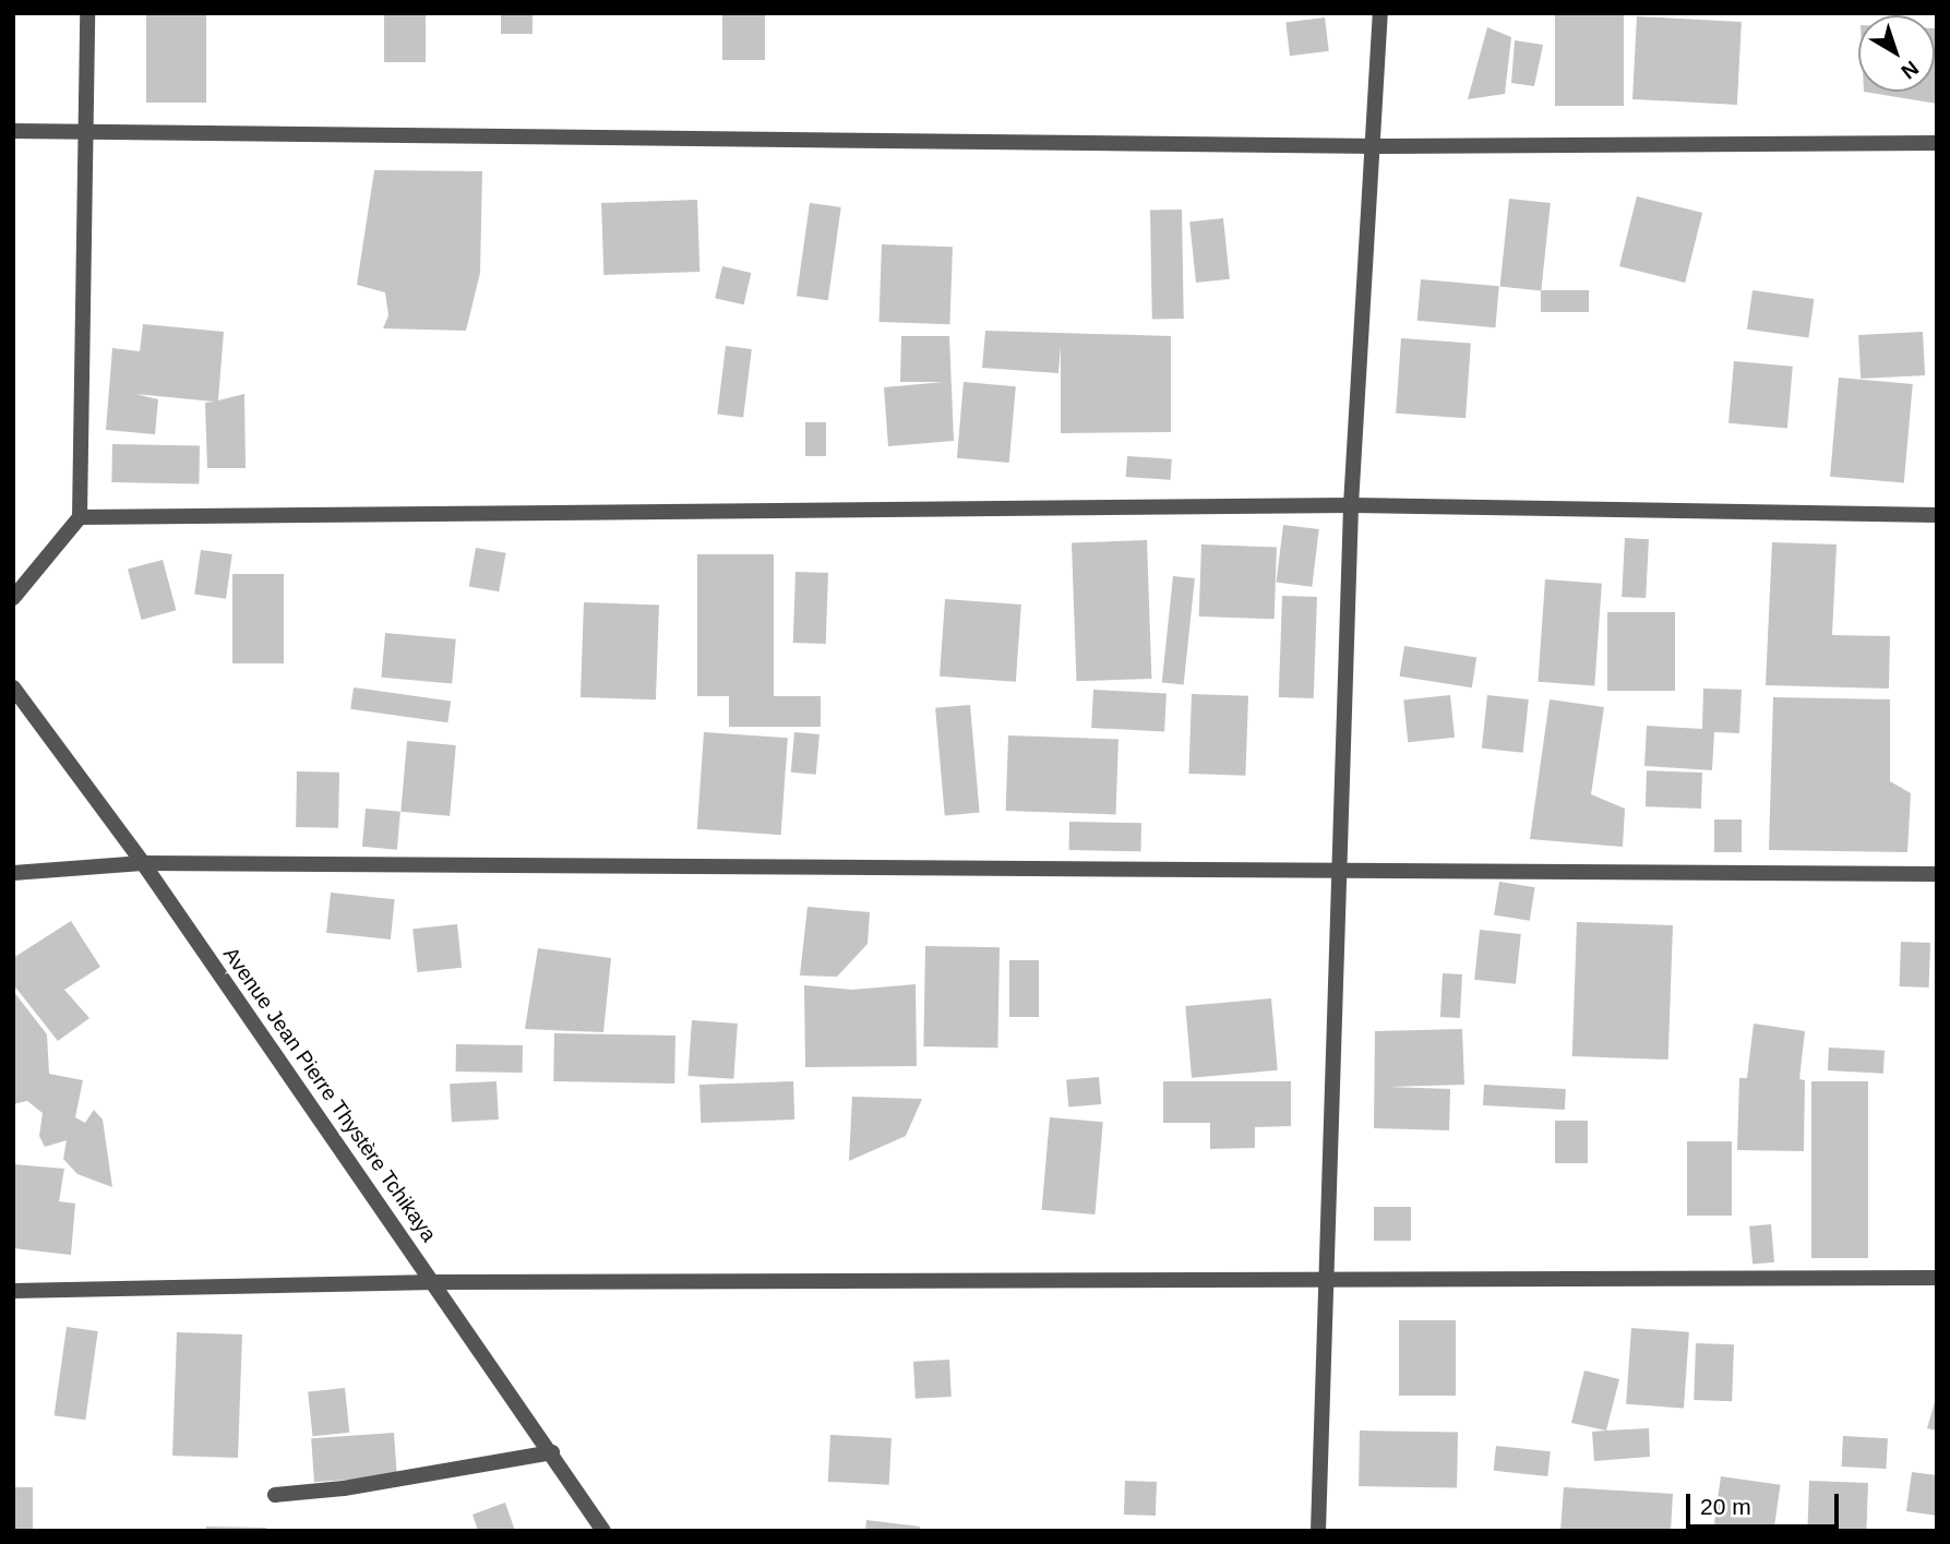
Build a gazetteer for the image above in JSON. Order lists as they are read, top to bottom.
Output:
{
  "streets": {
    "street": ["Avenue Jean Pierre Thystère Tchikaya"]
  },
  "scale_bar": "20 m",
  "north": "bottom right"
}
